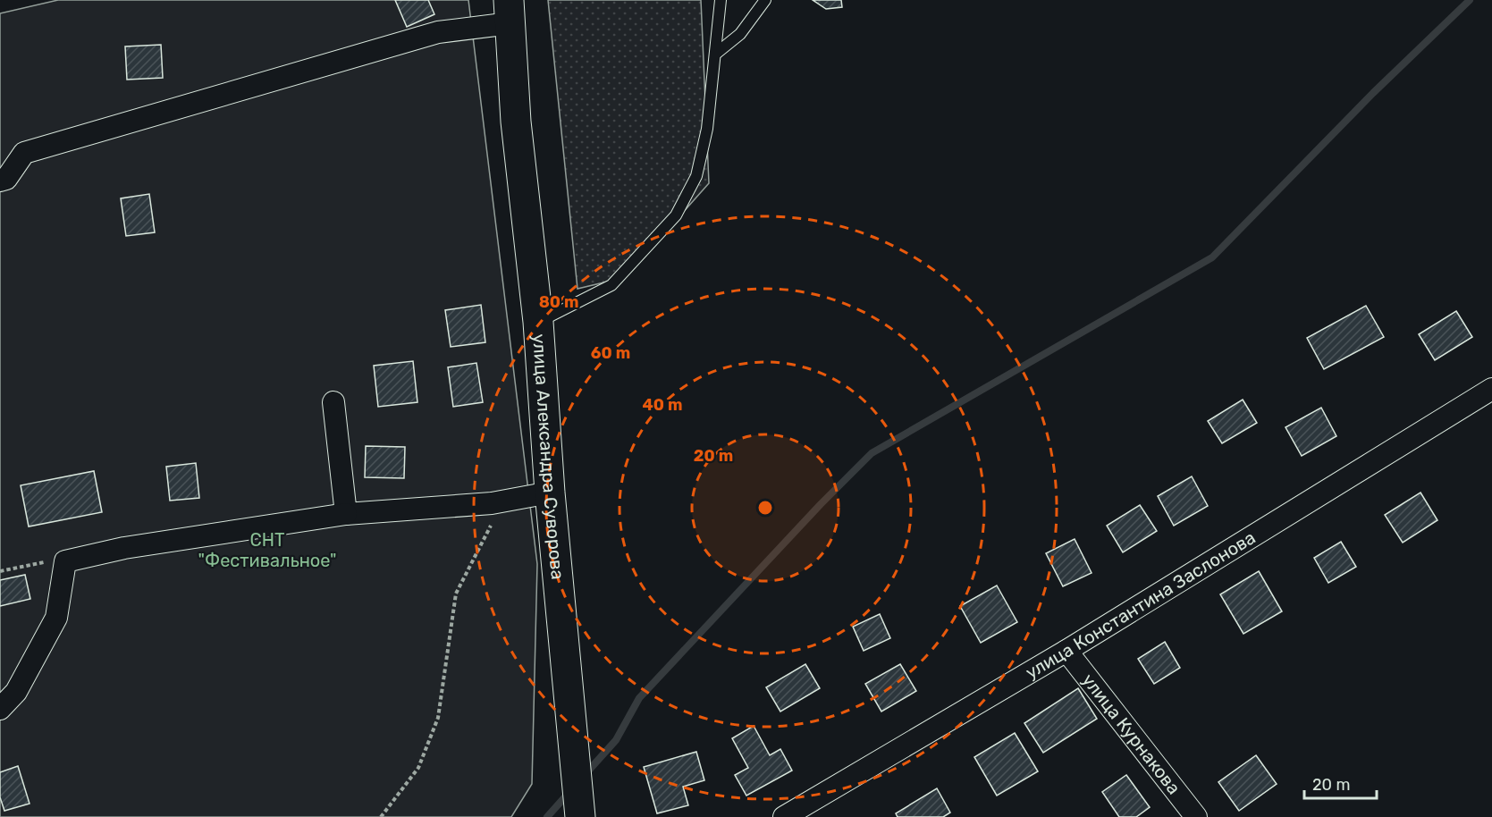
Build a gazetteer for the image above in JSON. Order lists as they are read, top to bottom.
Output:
{
  "streets": {
    "main road": ["улица Александра Суворова"],
    "street": ["улица Константина Заслонова", "улица Курнакова"]
  },
  "crossings": [
    ["улица Константина Заслонова", "улица Курнакова"]
  ],
  "parks": ["СНТ \"Фестивальное\""],
  "scale_bar": "20 m",
  "rings": [
    "80 m",
    "60 m",
    "40 m",
    "20 m"
  ]
}
